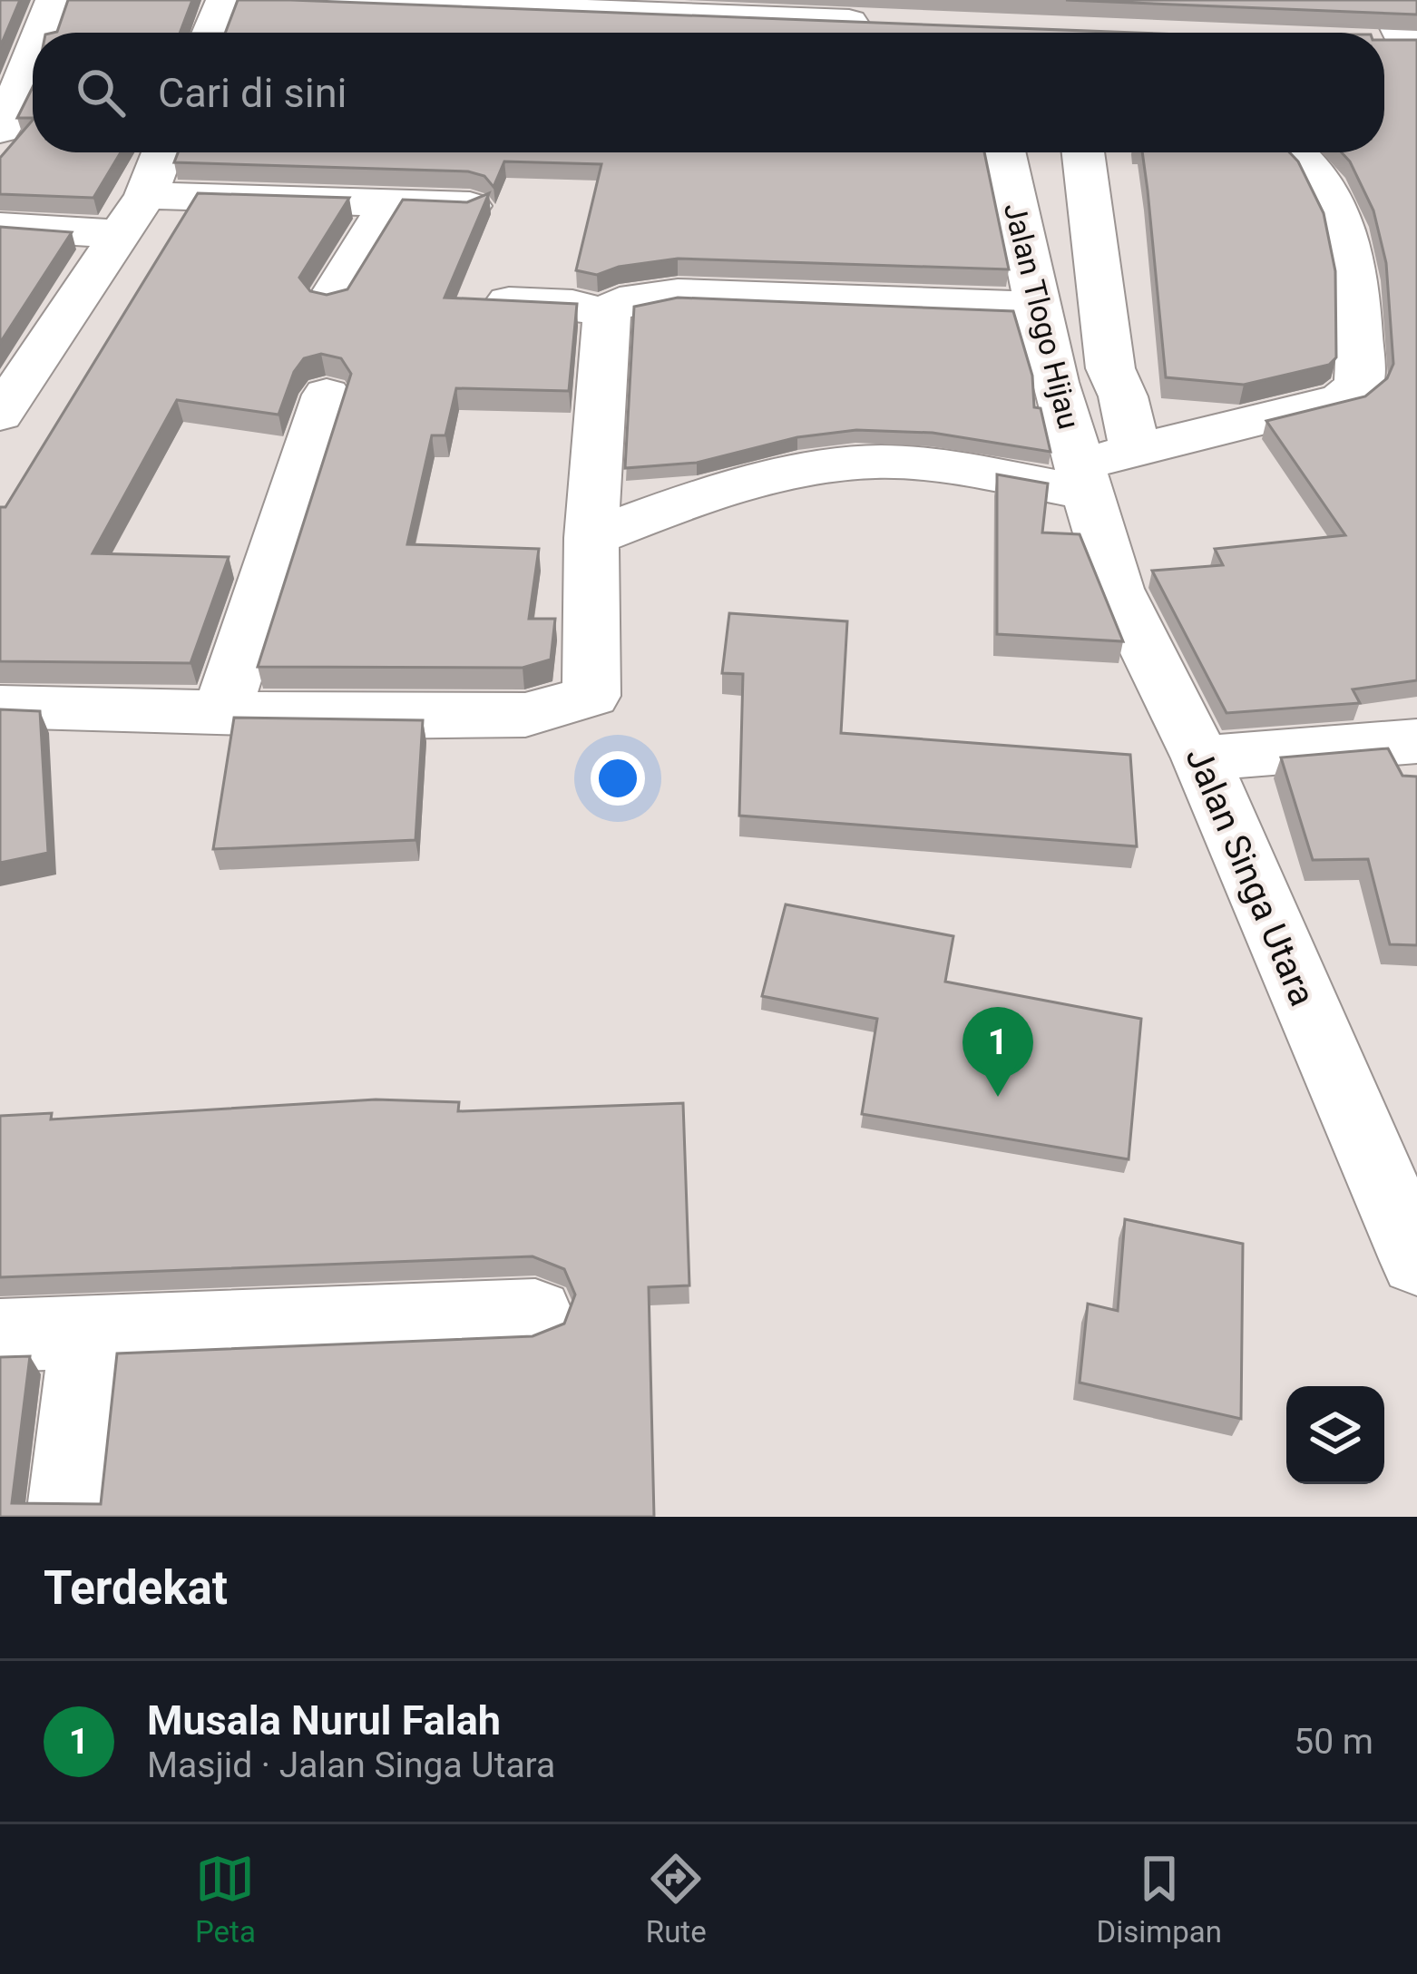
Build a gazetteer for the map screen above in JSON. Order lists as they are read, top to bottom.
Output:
{
  "streets": {
    "street": ["Jalan Tlogo Hijau", "Jalan Singa Utara"]
  },
  "crossings": [
    ["Jalan Tlogo Hijau", "Jalan Singa Utara"]
  ],
  "page": {
    "search": "Cari di sini",
    "pins": "1",
    "heading": "Terdekat",
    "list": [
      {
        "mark": "1",
        "name": "Musala Nurul Falah",
        "note": "Masjid · Jalan Singa Utara",
        "value": "50 m"
      }
    ],
    "nav": ["Peta", "Rute", "Disimpan"]
  }
}
